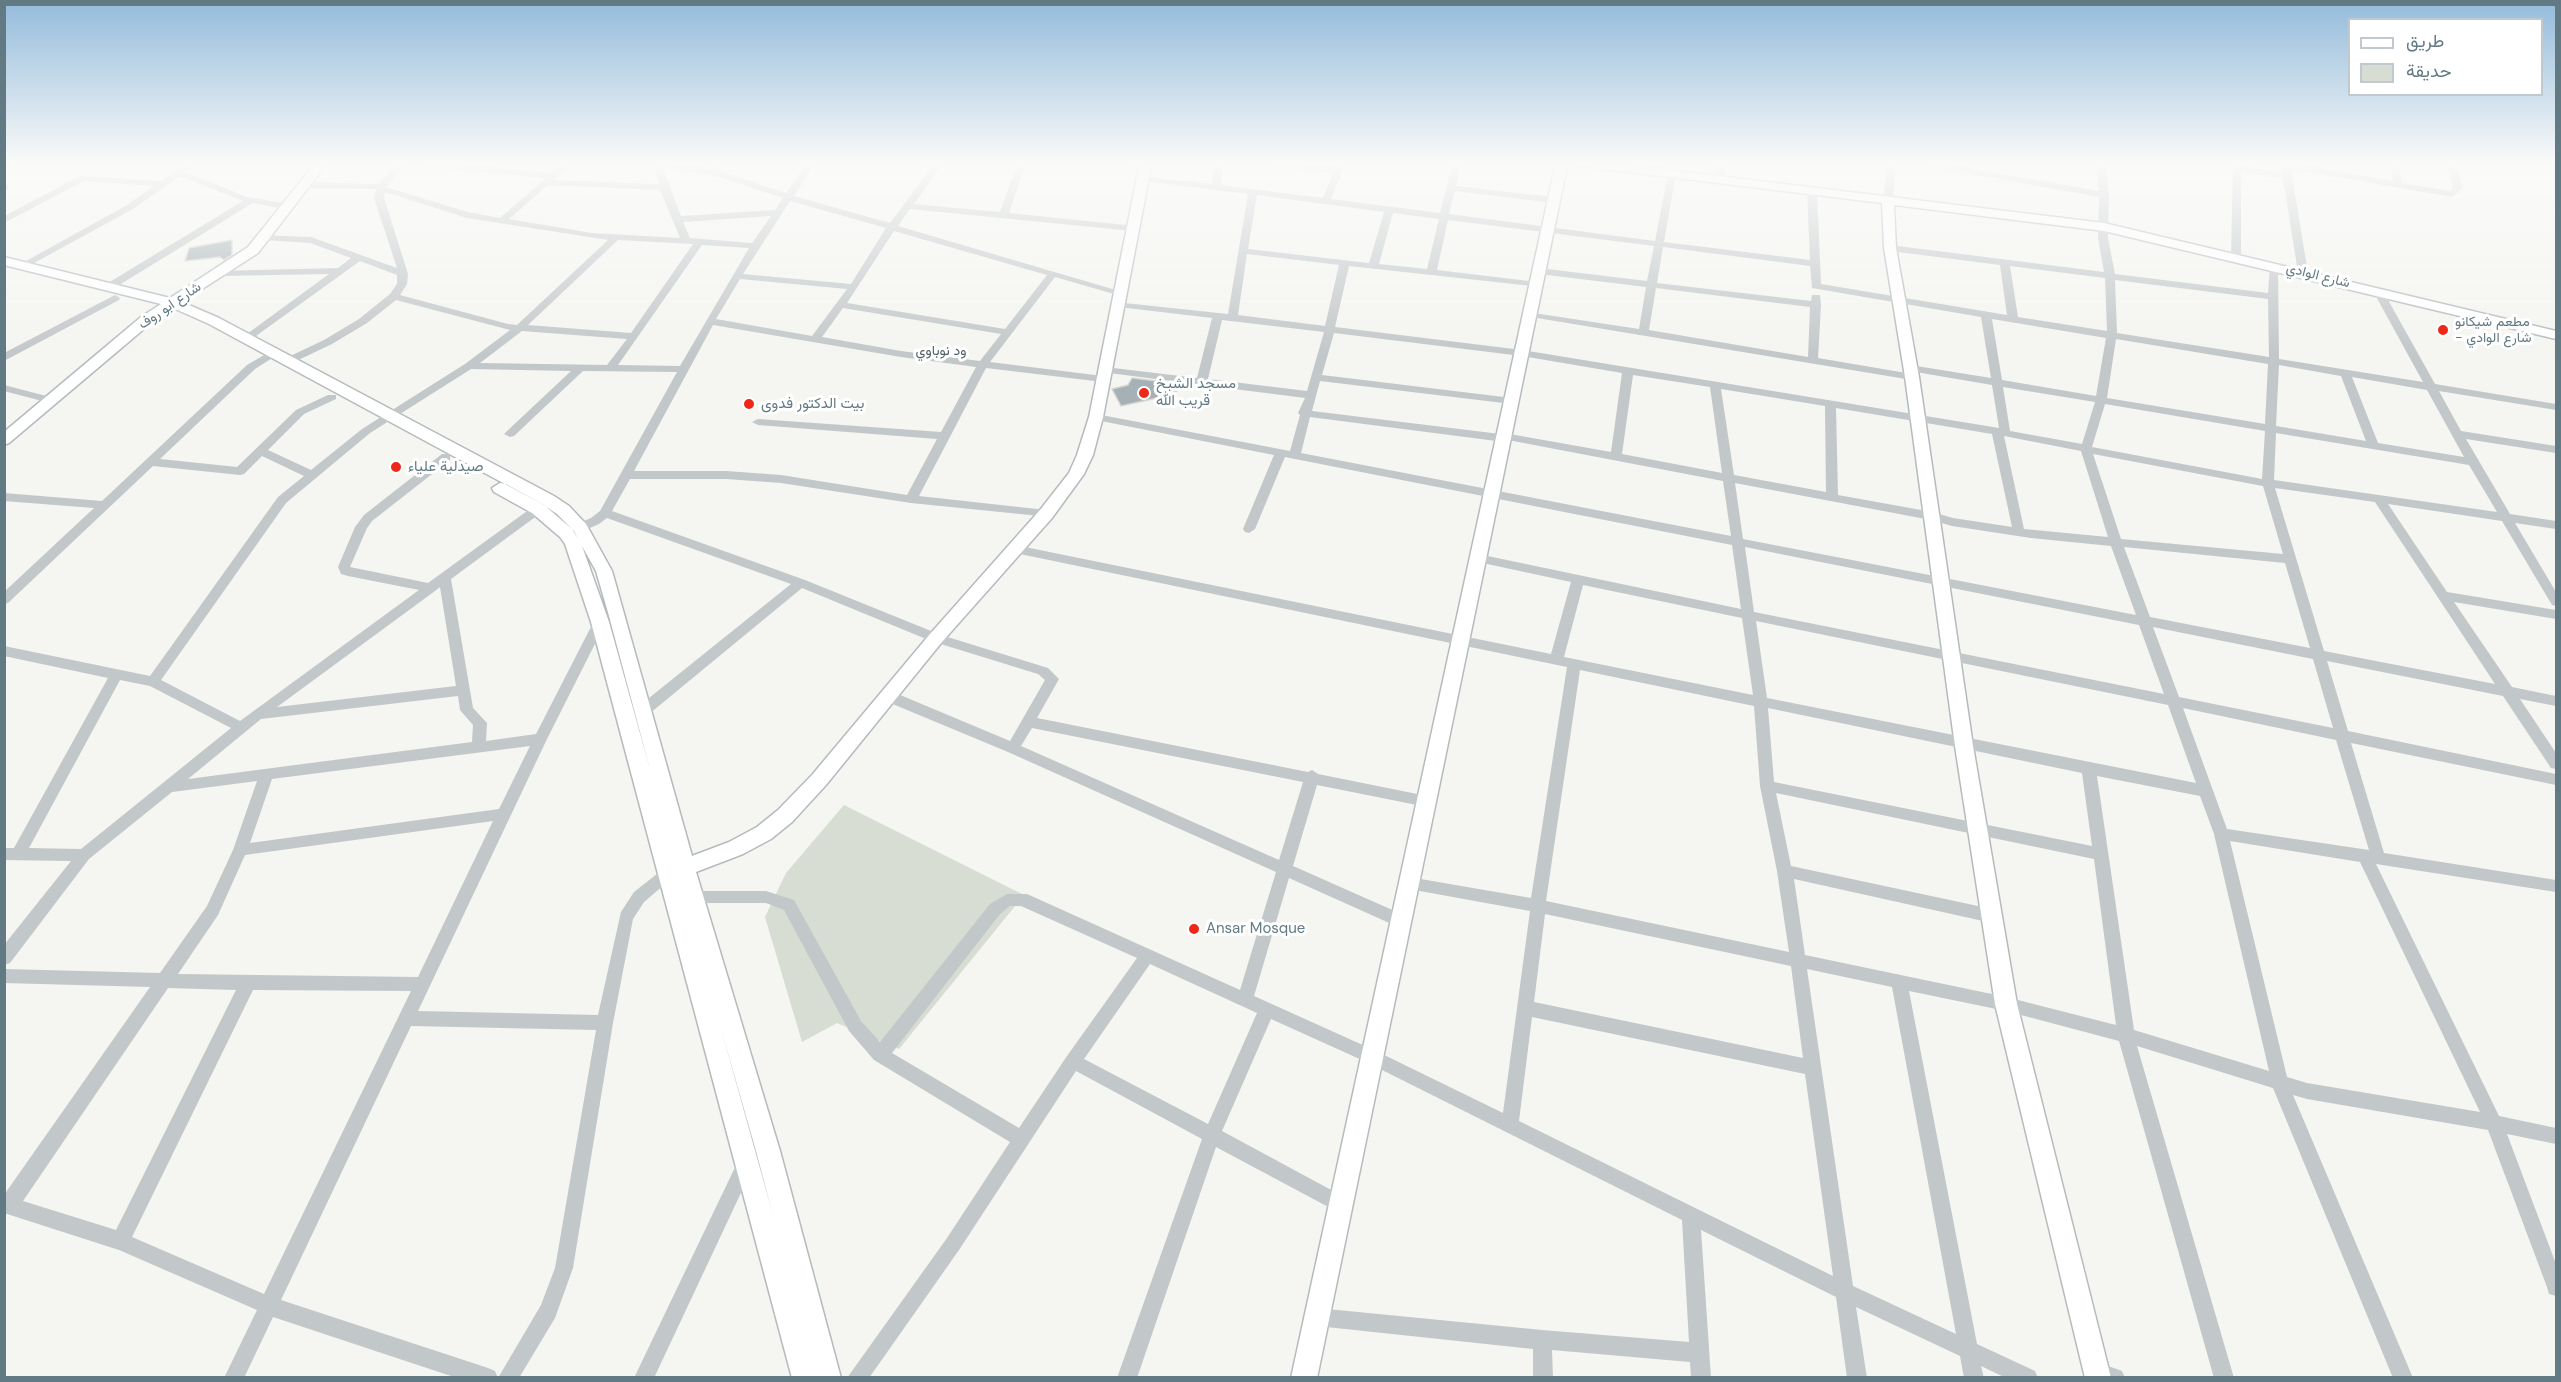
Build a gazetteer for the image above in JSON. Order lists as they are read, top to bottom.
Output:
{
  "streets": {
    "street": ["شارع الوادي", "شارع ابو روف"]
  },
  "districts": ["ود نوباوي"],
  "places": [
    "مطعم شيكانو - شارع الوادي",
    "مسجد الشيخ قريب الله",
    "بيت الدكتور فدوى",
    "صيدلية علياء",
    "Ansar Mosque"
  ],
  "legend": ["طريق", "حديقة"]
}
